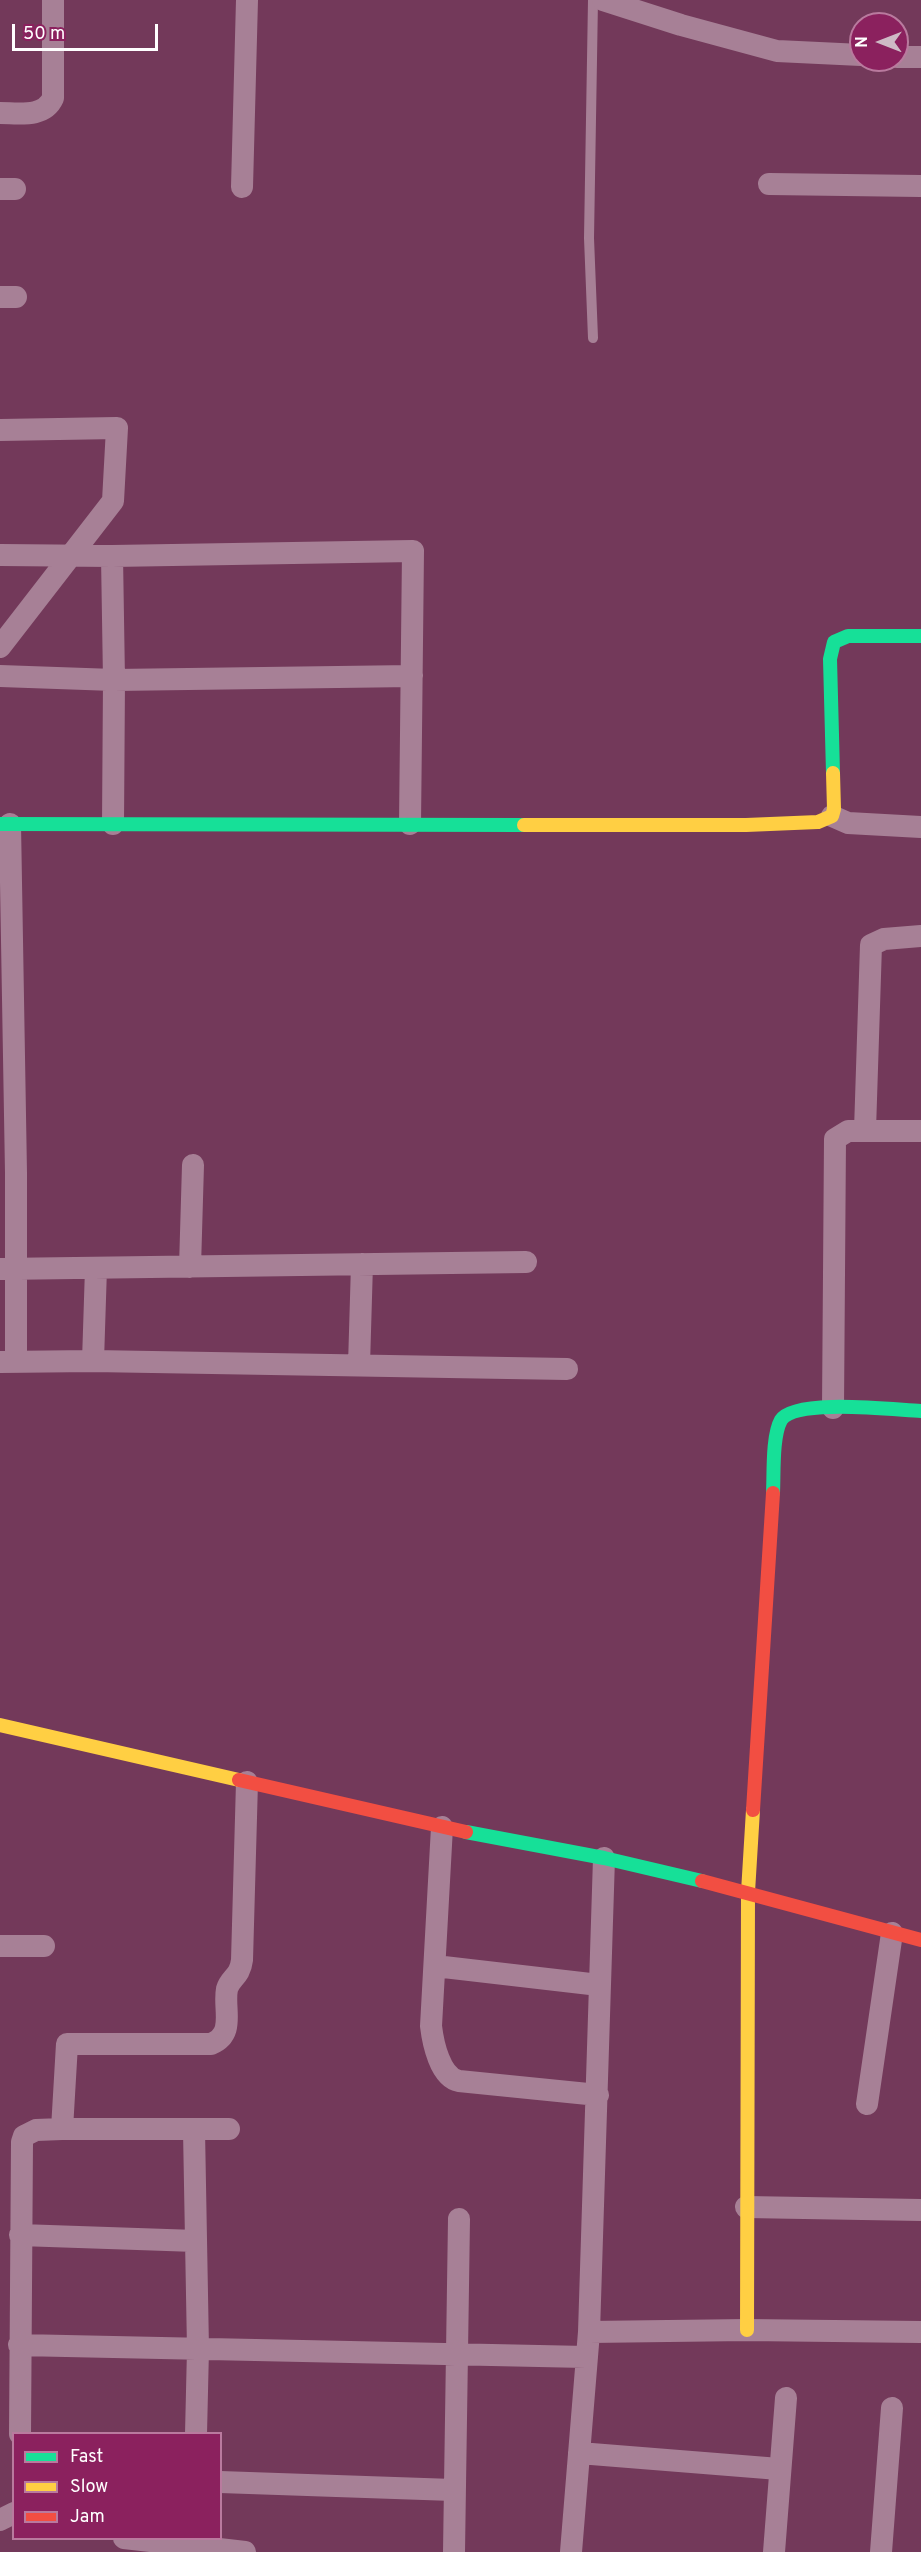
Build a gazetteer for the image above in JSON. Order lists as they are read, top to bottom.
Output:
{
  "legend": ["Fast", "Slow", "Jam"],
  "scale_bar": "50 m",
  "north": "left"
}
